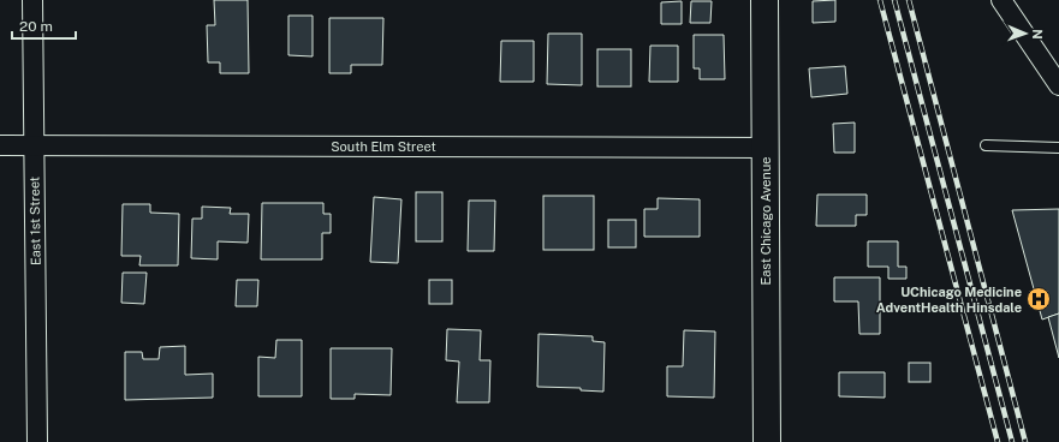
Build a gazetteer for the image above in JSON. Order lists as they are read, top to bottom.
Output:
{
  "streets": {
    "main road": ["East Chicago Avenue"],
    "street": ["South Elm Street", "East 1st Street"]
  },
  "crossings": [
    ["South Elm Street", "East 1st Street"],
    ["South Elm Street", "East Chicago Avenue"]
  ],
  "places": {
    "hospital": ["UChicago Medicine AdventHealth Hinsdale"]
  },
  "scale_bar": "20 m",
  "north": "right"
}
